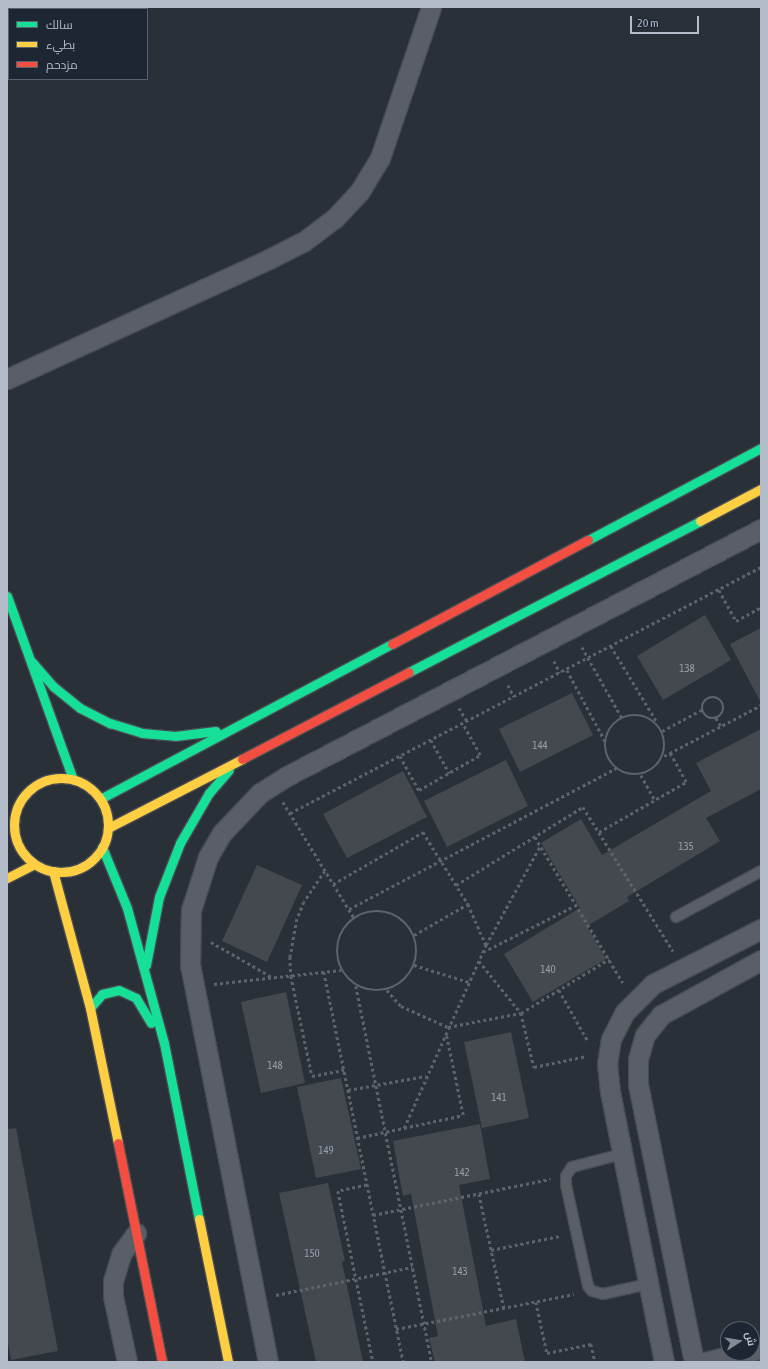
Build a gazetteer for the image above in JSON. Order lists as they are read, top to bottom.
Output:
{
  "house_numbers": [
    "138",
    "144",
    "135",
    "140",
    "148",
    "141",
    "149",
    "142",
    "150",
    "143"
  ],
  "legend": ["سالك", "بطيء", "مزدحم"],
  "scale_bar": "20 m",
  "north": "right"
}
